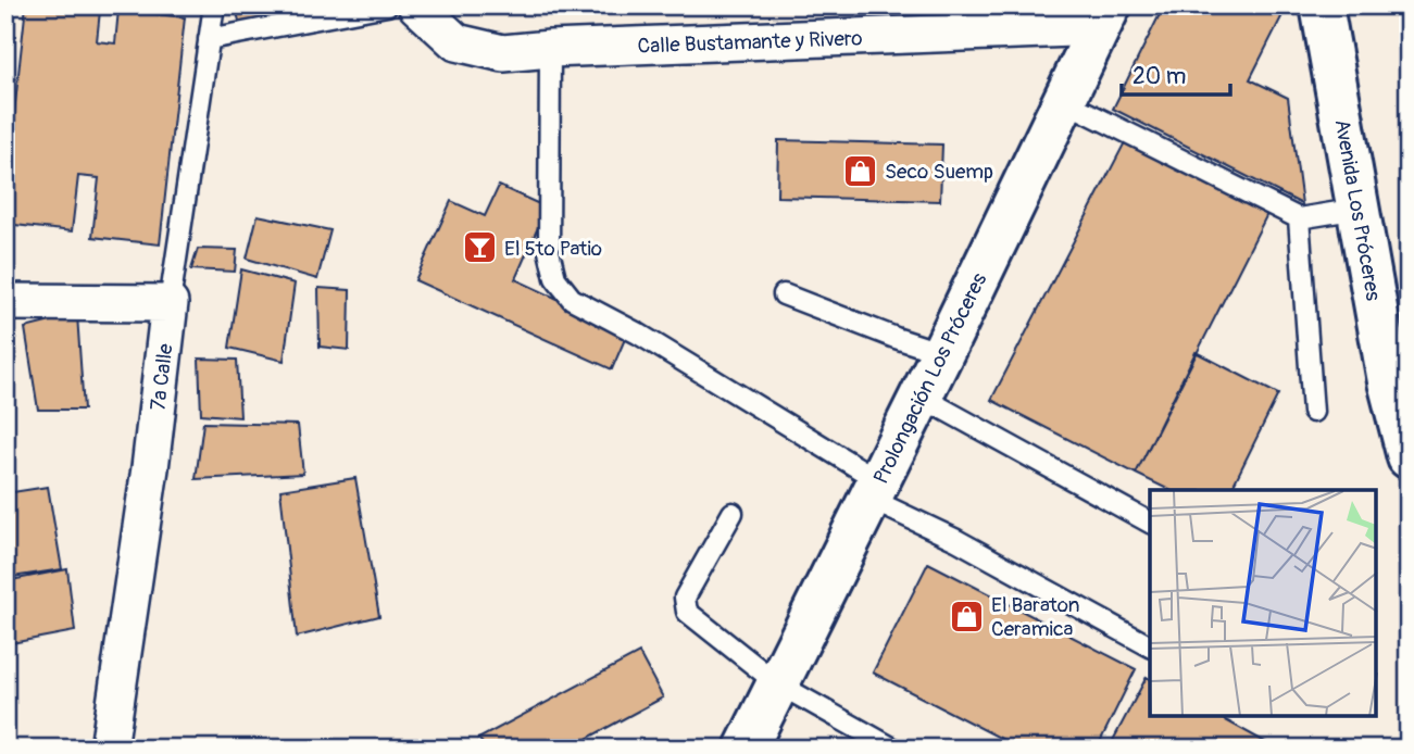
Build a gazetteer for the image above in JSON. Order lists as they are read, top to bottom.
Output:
{
  "streets": {
    "street": [
      "Calle Bustamante y Rivero",
      "Avenida Los Próceres",
      "7a Calle",
      "Prolongación Los Próceres"
    ]
  },
  "crossings": [
    ["Calle Bustamante y Rivero", "Prolongación Los Próceres"]
  ],
  "places": {
    "shop": ["Seco Suemp", "El Baraton Ceramica"],
    "bar": ["El 5to Patio"]
  },
  "scale_bar": "20 m"
}
